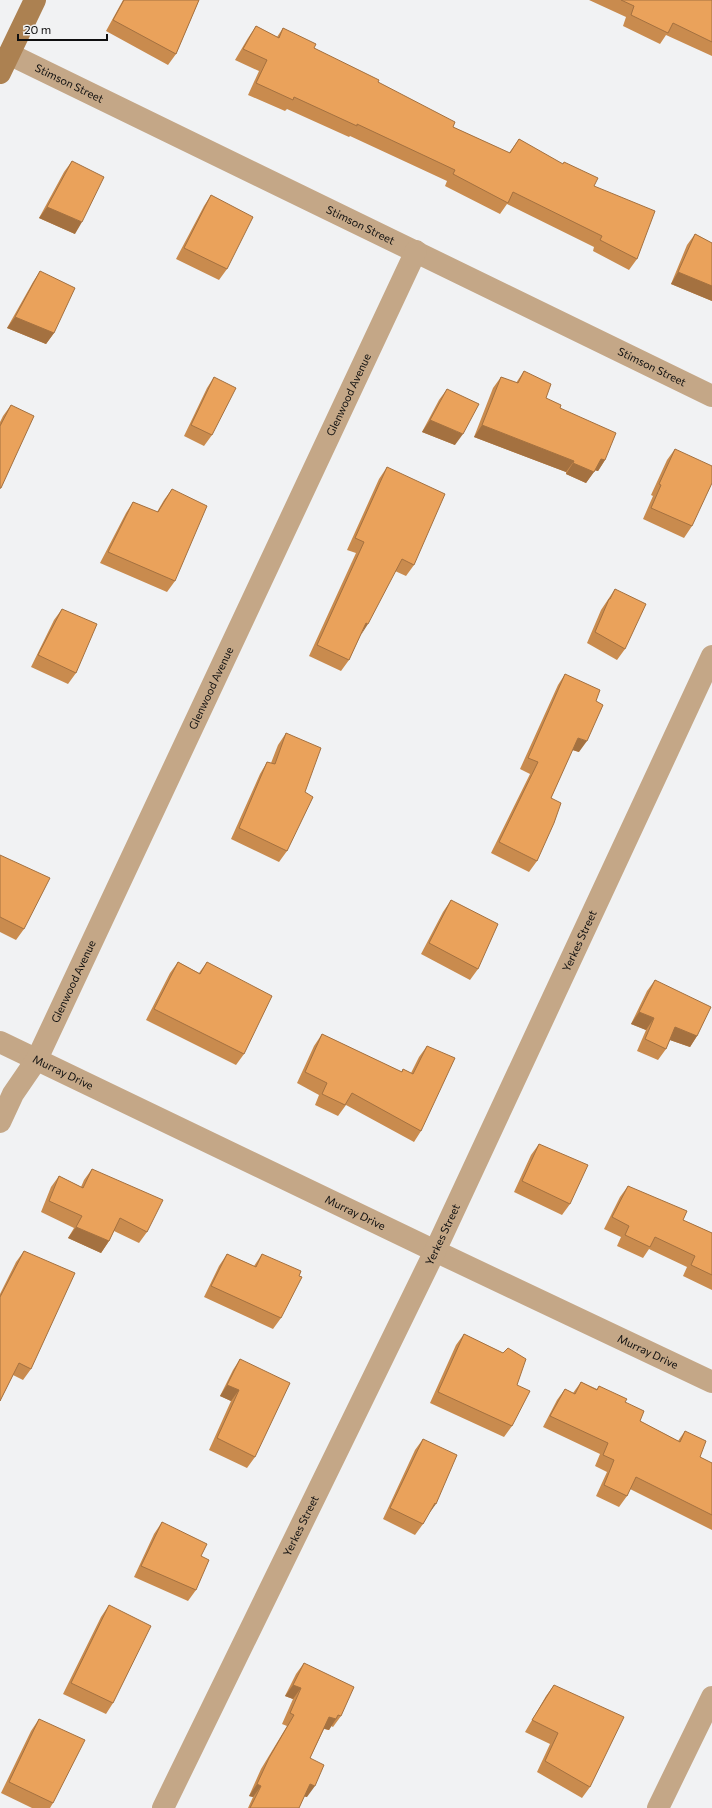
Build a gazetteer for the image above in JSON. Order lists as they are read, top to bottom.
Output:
{
  "streets": {
    "street": [
      "Stimson Street",
      "Glenwood Avenue",
      "Yerkes Street",
      "Murray Drive"
    ]
  },
  "crossings": [
    ["Stimson Street", "Glenwood Avenue"],
    ["Glenwood Avenue", "Murray Drive"],
    ["Yerkes Street", "Murray Drive"]
  ],
  "scale_bar": "20 m"
}
